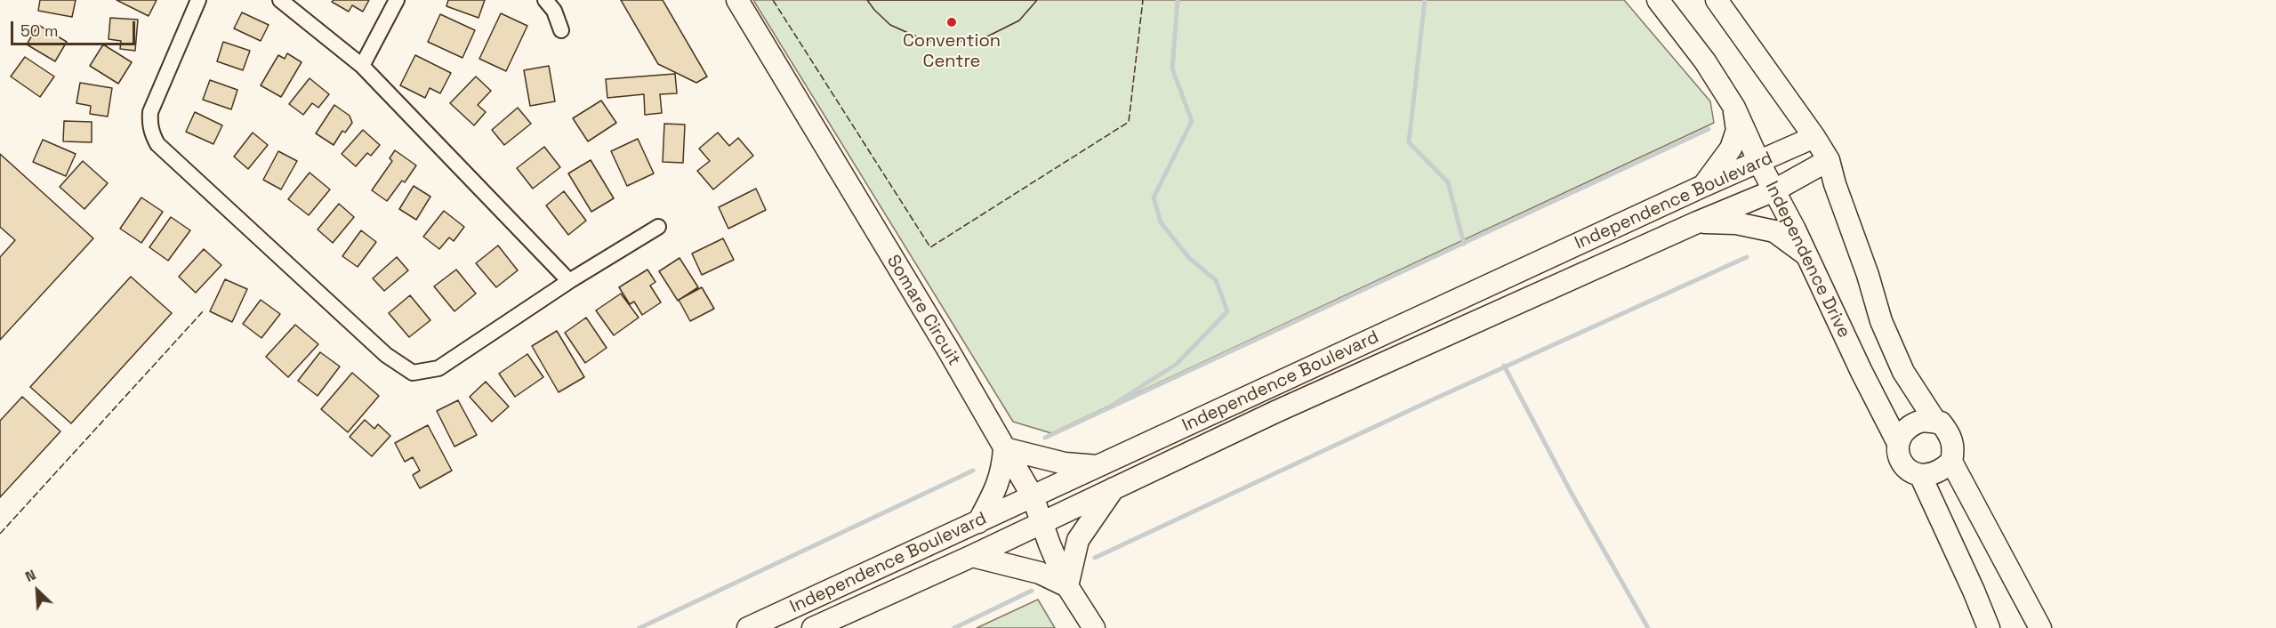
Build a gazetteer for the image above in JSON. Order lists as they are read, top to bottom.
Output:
{
  "streets": {
    "street": ["Independence Boulevard", "Independence Drive", "Somare Circuit"]
  },
  "crossings": [
    ["Independence Boulevard", "Independence Drive"],
    ["Independence Boulevard", "Somare Circuit"]
  ],
  "places": ["Convention Centre"],
  "scale_bar": "50 m",
  "north": "top left"
}
